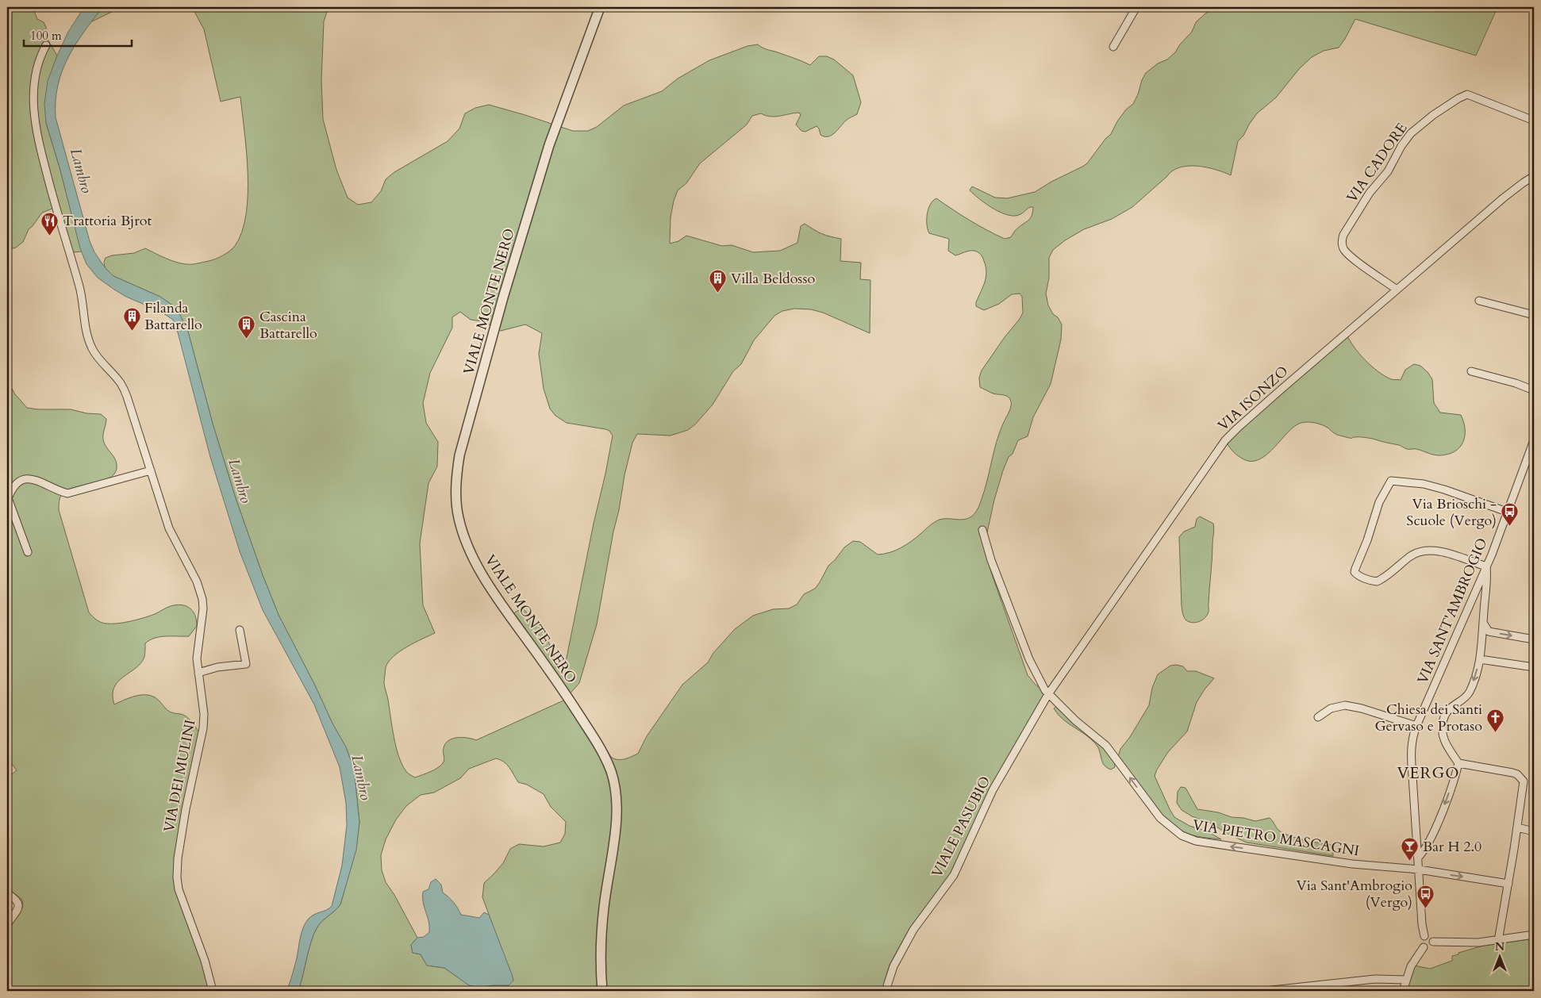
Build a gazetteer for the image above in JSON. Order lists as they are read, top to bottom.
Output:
{
  "streets": {
    "street": [
      "VIA CADORE",
      "VIALE MONTE NERO",
      "VIA ISONZO",
      "VIA SANT'AMBROGIO",
      "VIA DEI MULINI",
      "VIALE PASUBIO",
      "VIA PIETRO MASCAGNI"
    ]
  },
  "crossings": [
    ["VIA CADORE", "VIA ISONZO"],
    ["VIA ISONZO", "VIALE PASUBIO"],
    ["VIA ISONZO", "VIA PIETRO MASCAGNI"],
    ["VIA SANT'AMBROGIO", "VIA PIETRO MASCAGNI"],
    ["VIALE PASUBIO", "VIA PIETRO MASCAGNI"]
  ],
  "districts": ["VERGO"],
  "water": ["Lambro"],
  "places": {
    "restaurant": ["Trattoria Bjrot"],
    "building": ["Villa Beldosso", "Filanda Battarello", "Cascina Battarello"],
    "bus stop": ["Via Brioschi - Scuole (Vergo)", "Via Sant'Ambrogio (Vergo)"],
    "church": ["Chiesa dei Santi Gervaso e Protaso"],
    "bar": ["Bar H 2.0"]
  },
  "scale_bar": "100 m",
  "north": "top"
}
